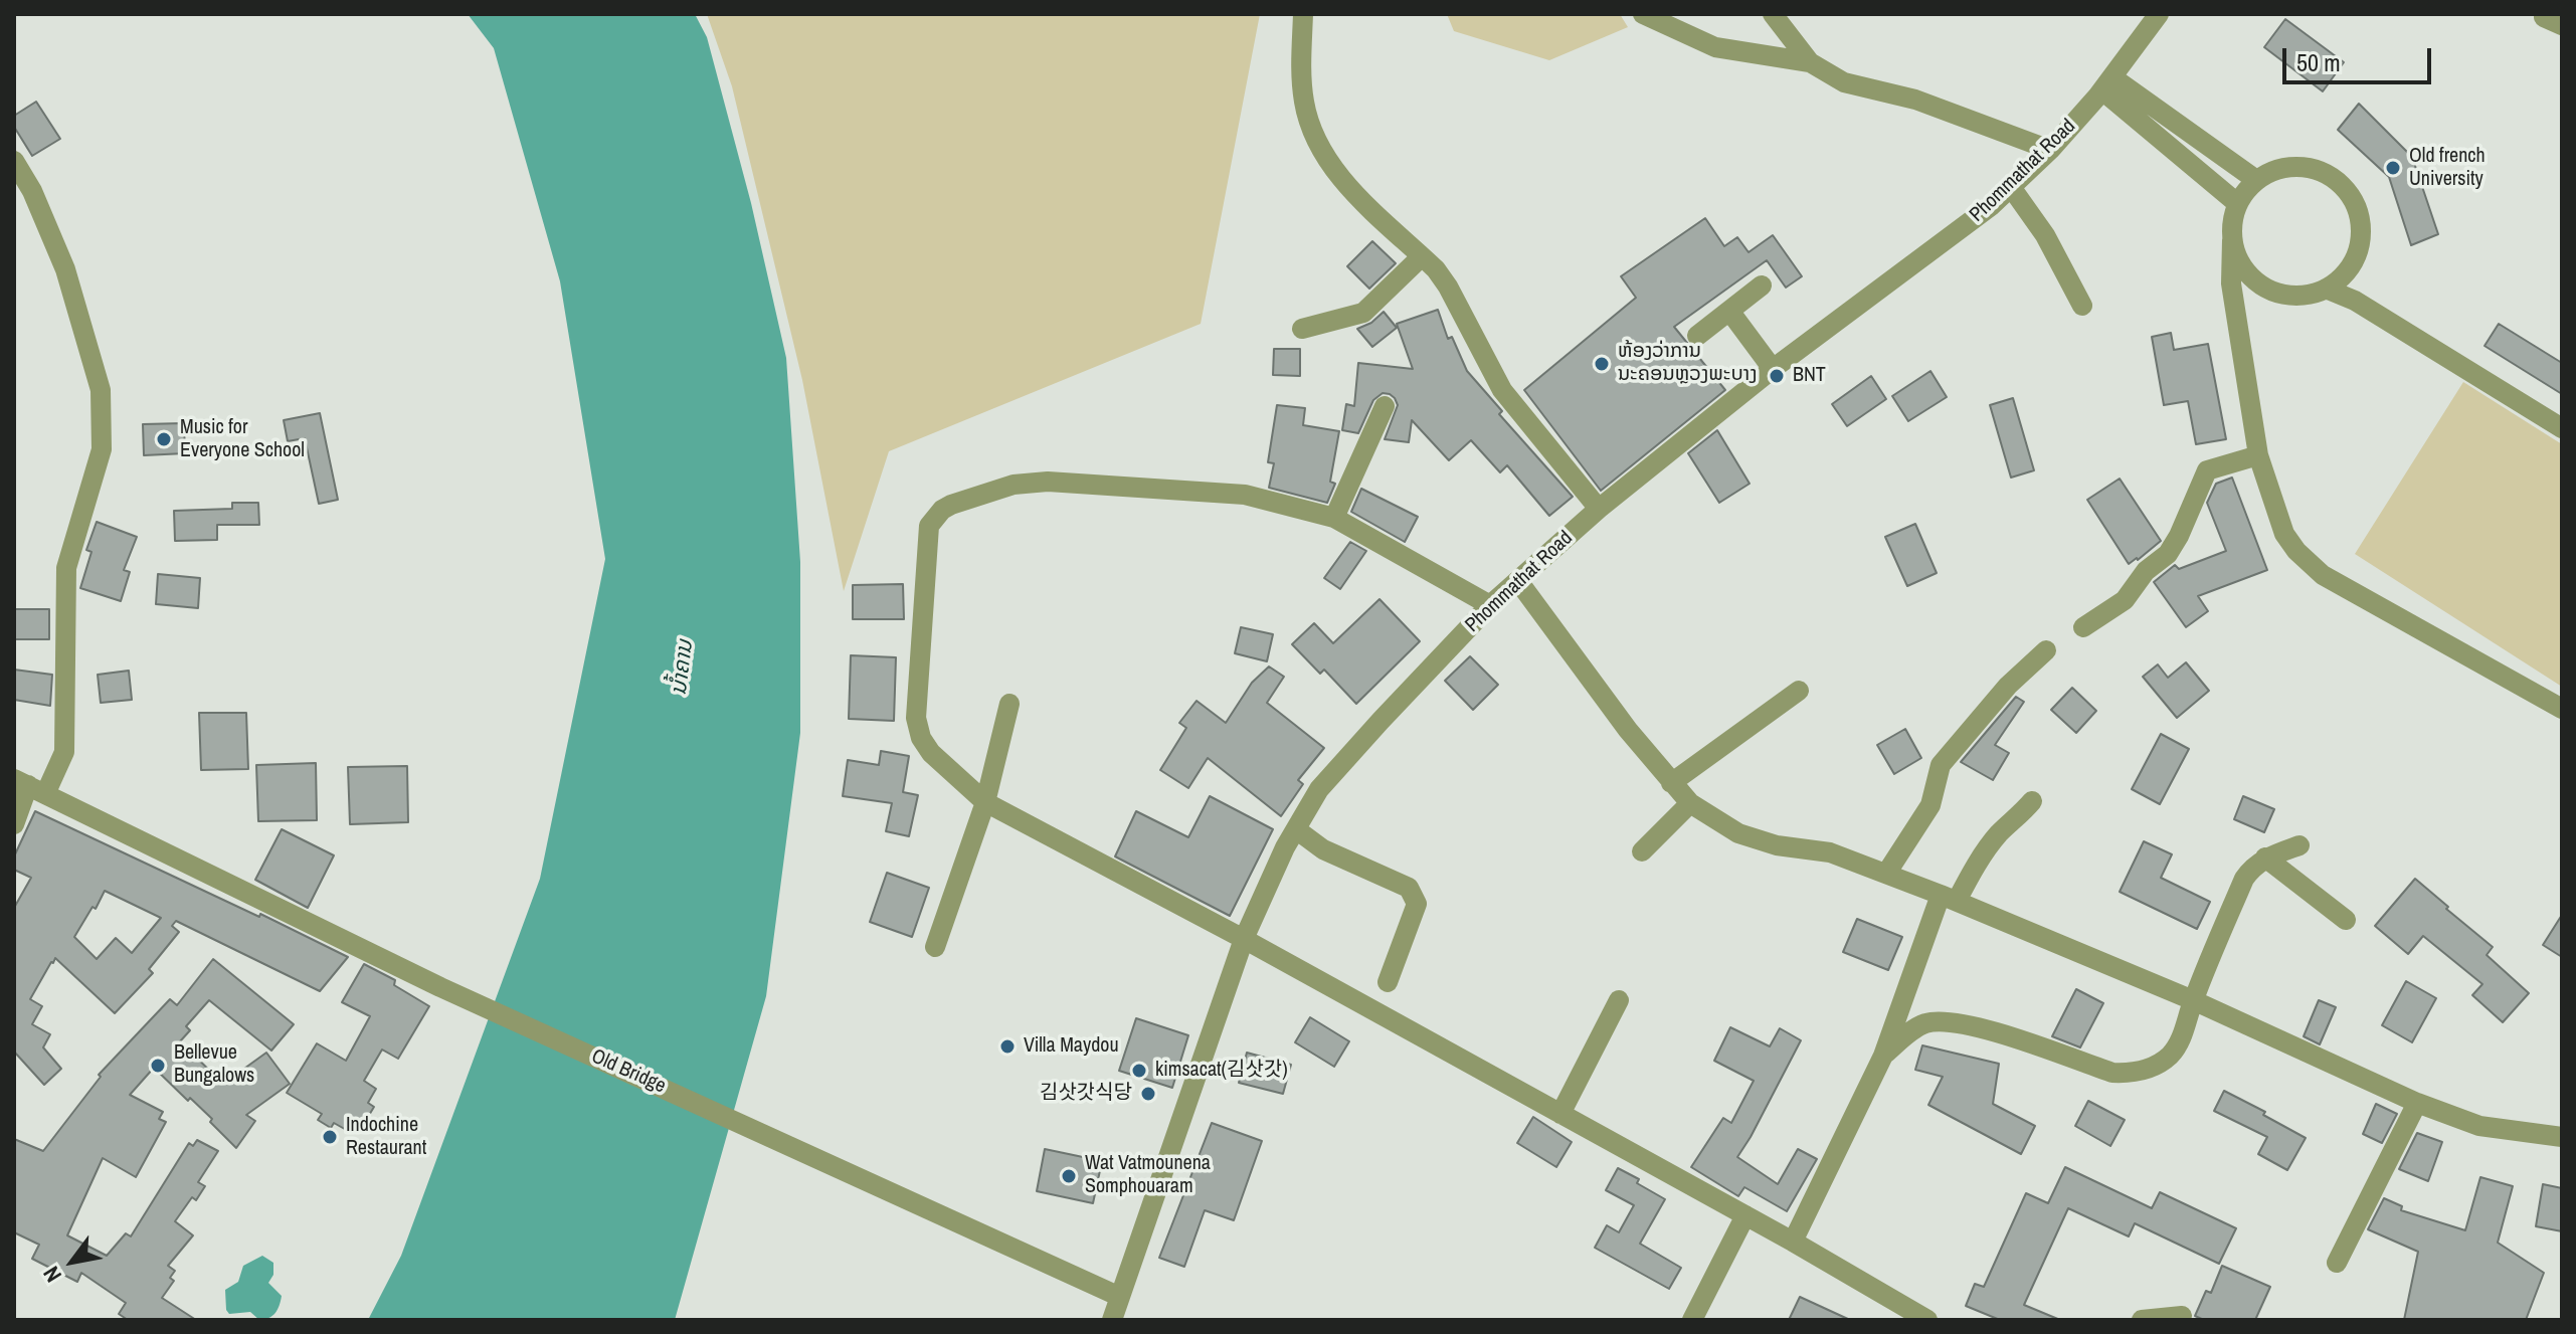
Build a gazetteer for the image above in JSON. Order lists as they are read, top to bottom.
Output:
{
  "streets": {
    "street": ["Phommathat Road", "Old Bridge"]
  },
  "crossings": [
    ["Phommathat Road", "Old Bridge"]
  ],
  "water": ["ນ້ຳຄານ"],
  "places": [
    "Old french University",
    "ຫ້ອງວ່າການ ນະຄອນຫຼວງພະບາງ",
    "BNT",
    "Music for Everyone School",
    "Villa Maydou",
    "Bellevue Bungalows",
    "kimsacat(김삿갓)",
    "김삿갓식당",
    "Indochine Restaurant",
    "Wat Vatmounena Somphouaram"
  ],
  "scale_bar": "50 m",
  "north": "bottom left"
}
